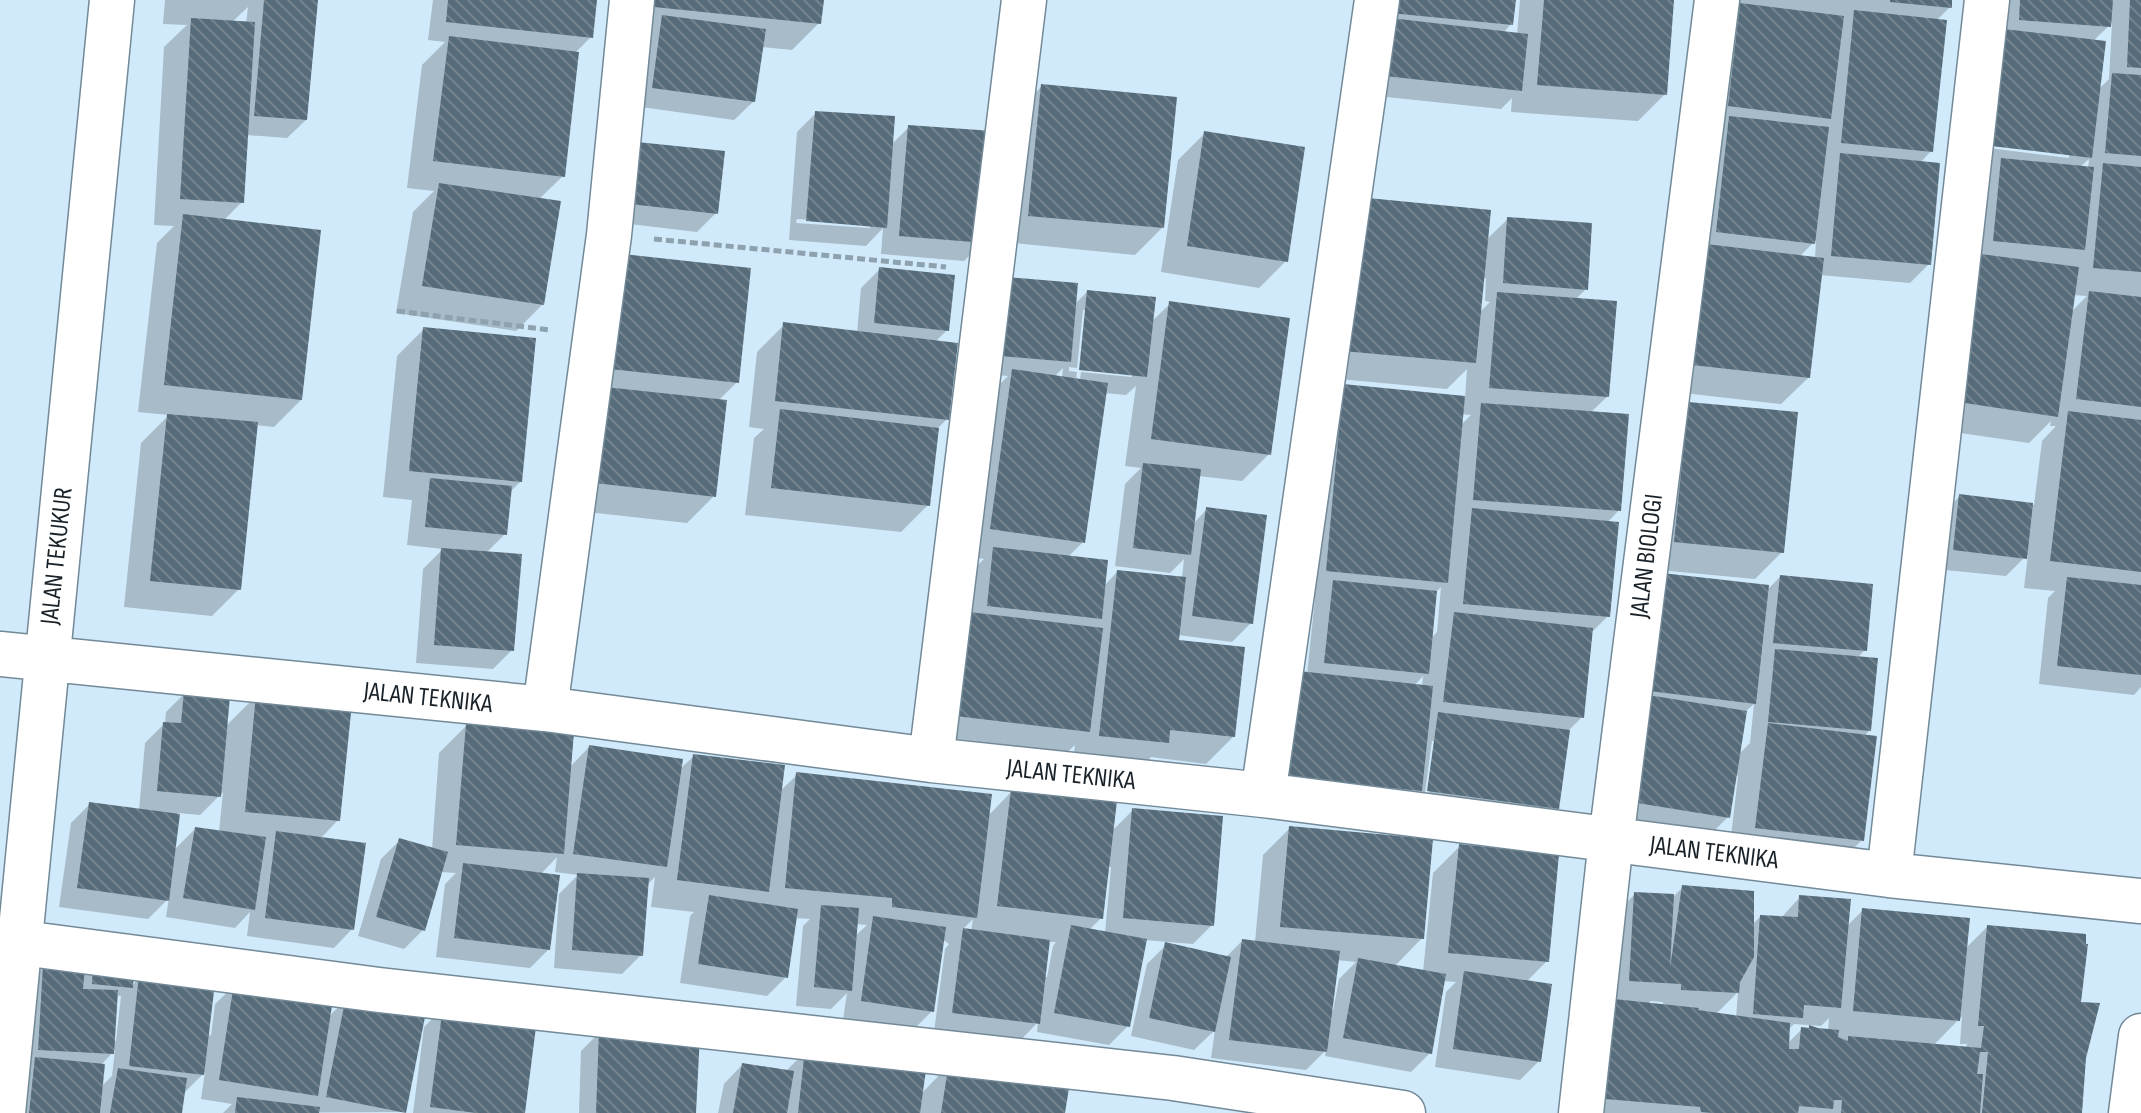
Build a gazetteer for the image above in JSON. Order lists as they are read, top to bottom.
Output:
{
  "streets": {
    "street": ["JALAN TEKUKUR", "JALAN BIOLOGI", "JALAN TEKNIKA"]
  },
  "crossings": [
    ["JALAN TEKUKUR", "JALAN TEKNIKA"],
    ["JALAN BIOLOGI", "JALAN TEKNIKA"]
  ]
}
